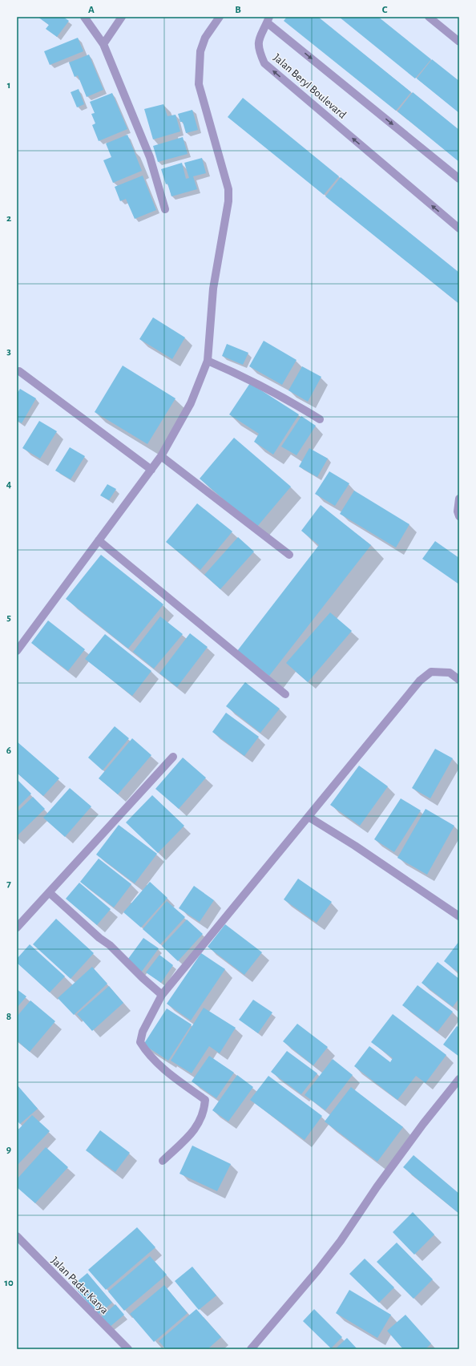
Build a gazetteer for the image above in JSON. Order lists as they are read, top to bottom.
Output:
{
  "streets": {
    "street": ["Jalan Beryl Boulevard", "Jalan Padat Karya"]
  },
  "grid": {
    "columns": ["A", "B", "C"],
    "rows": [
      "1",
      "2",
      "3",
      "4",
      "5",
      "6",
      "7",
      "8",
      "9",
      "10"
    ]
  }
}
